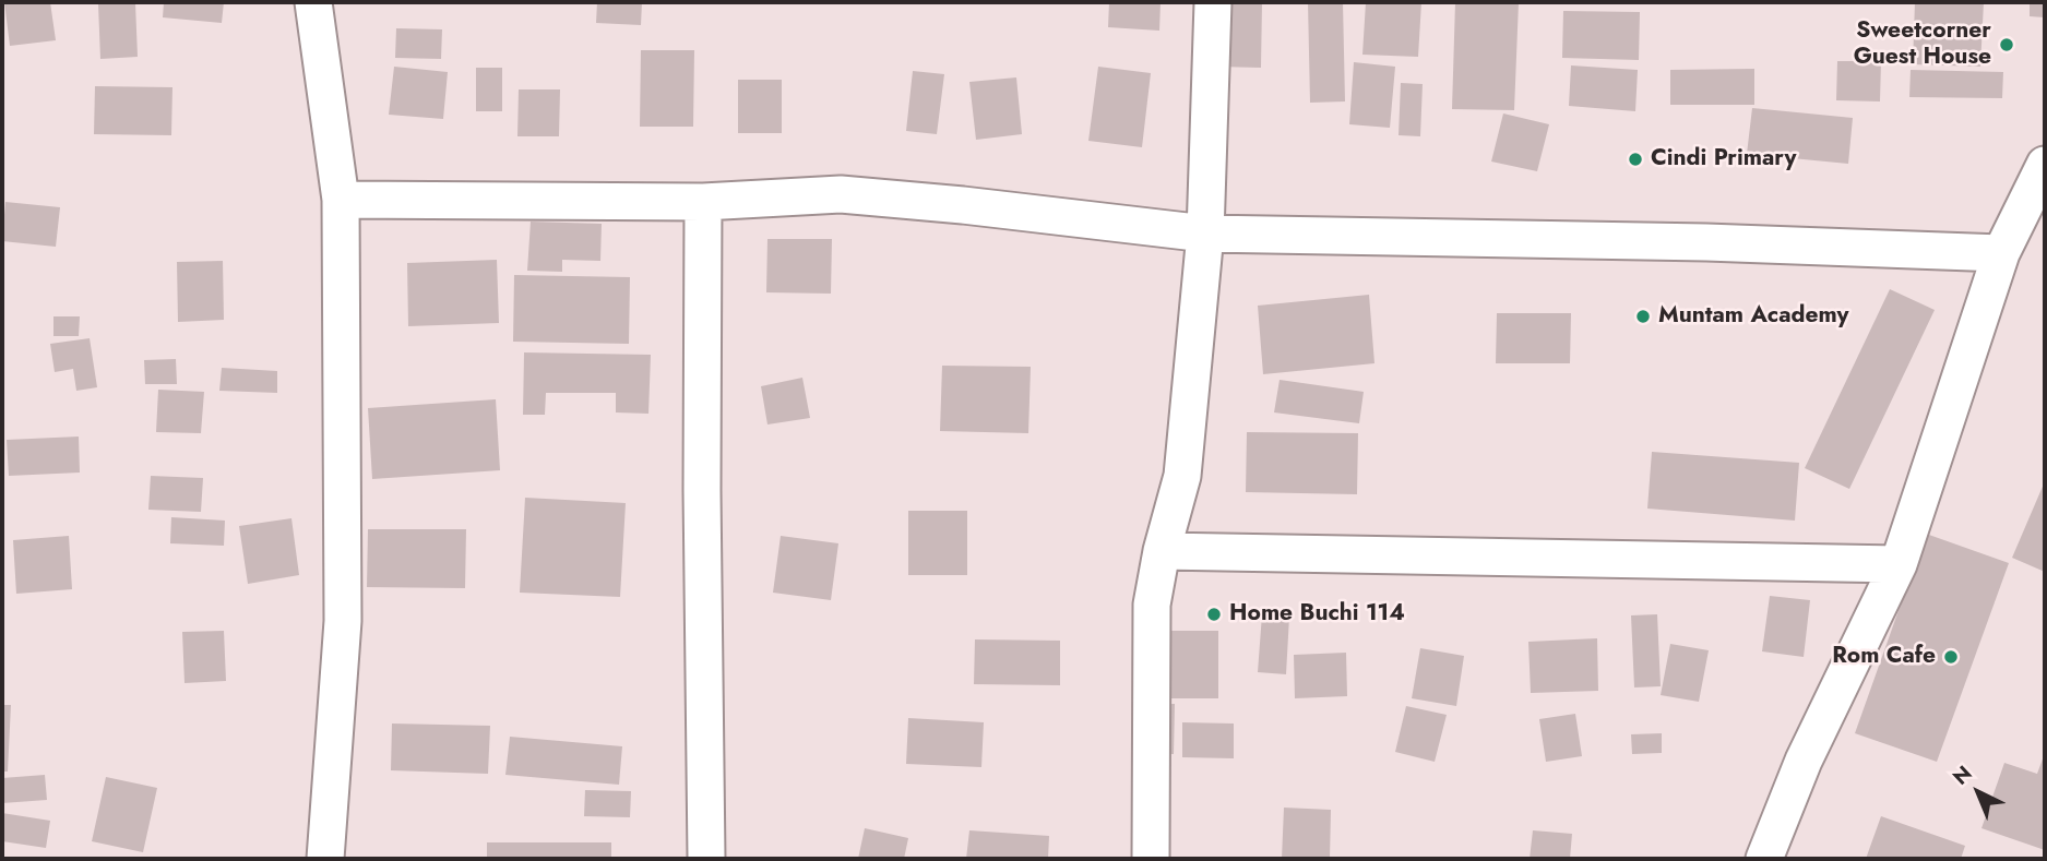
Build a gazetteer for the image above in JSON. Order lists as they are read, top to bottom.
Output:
{
  "places": [
    "Sweetcorner Guest House",
    "Cindi Primary",
    "Muntam Academy",
    "Home Buchi 114",
    "Rom Cafe"
  ],
  "north": "top left"
}
